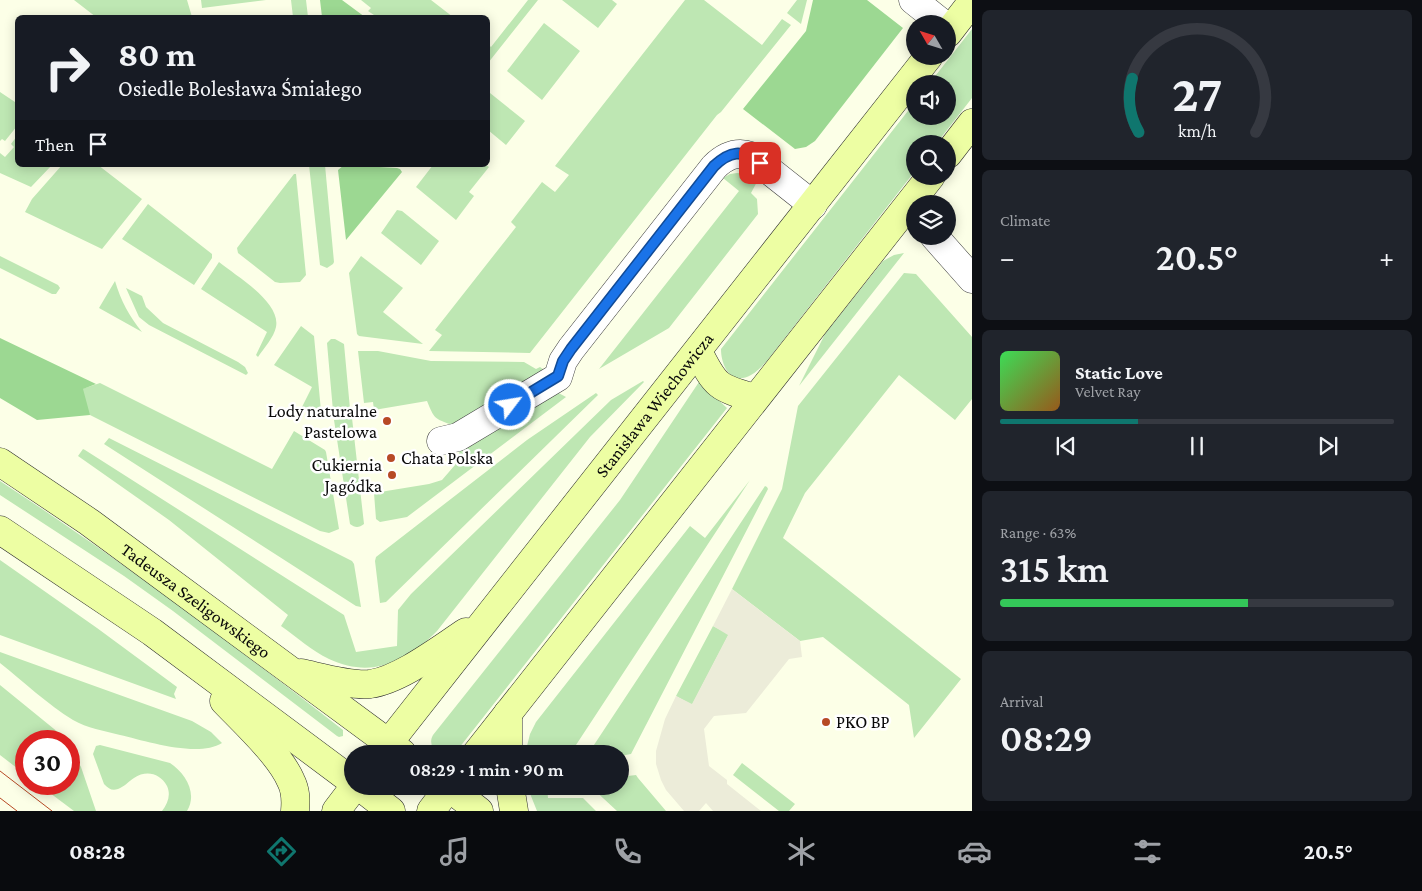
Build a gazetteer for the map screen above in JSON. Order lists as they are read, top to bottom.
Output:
{
  "streets": {
    "street": ["Stanisława Wiechowicza", "Tadeusza Szeligowskiego"]
  },
  "places": [
    "Lody naturalne Pastelowa",
    "Chata Polska",
    "Cukiernia Jagódka",
    "PKO BP"
  ],
  "north": "top left",
  "page": {
    "turn": ["80 m", "Osiedle Bolesława Śmiałego"],
    "then": "Then",
    "tile": [
      "Climate",
      ["Range · 63%", "315 km"],
      ["Arrival", "08:29"]
    ],
    "heat": ["−", "20.5°", "+"],
    "song": ["Static Love", "Velvet Ray"],
    "limit": "30",
    "trip": "08:29 · 1 min · 90 m",
    "tabs": ["08:28", "20.5°"],
    "gauge": ["27", "km/h"]
  }
}
